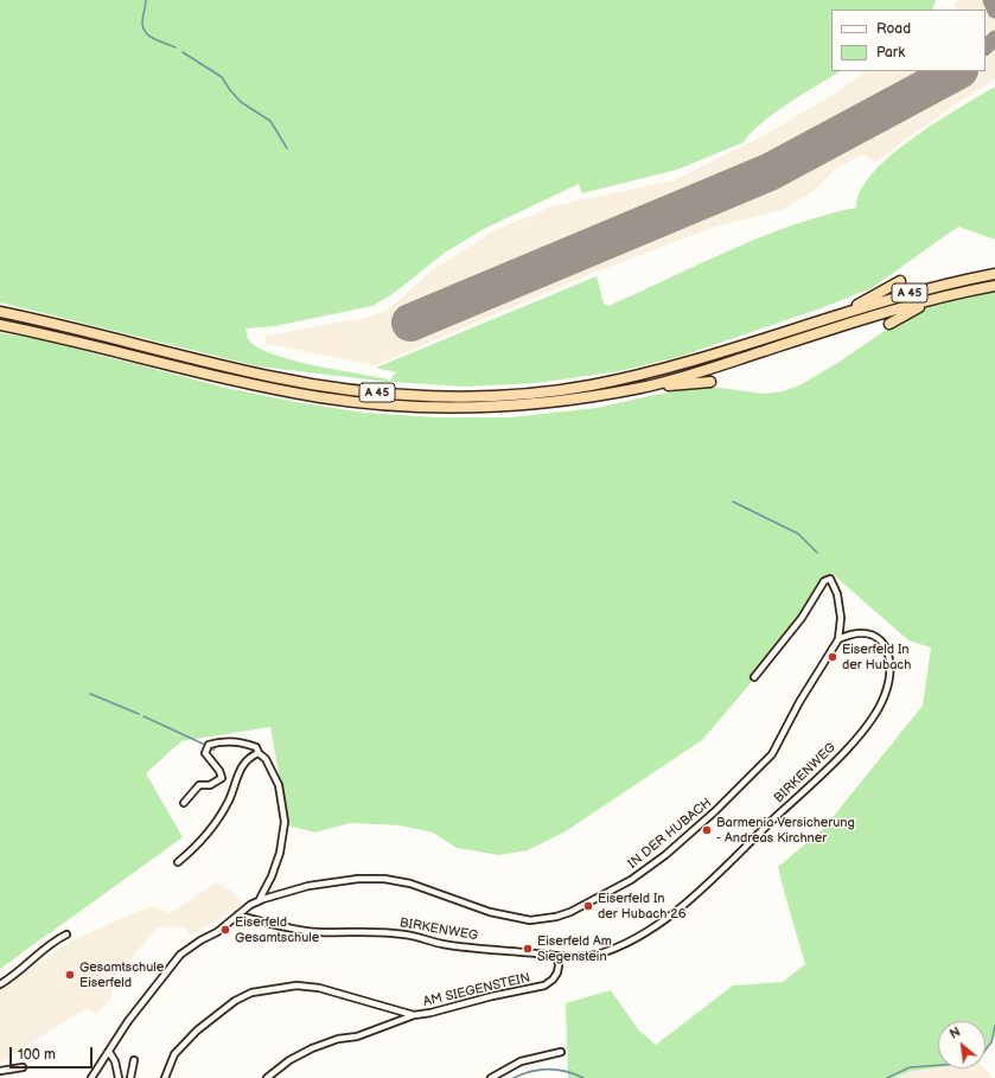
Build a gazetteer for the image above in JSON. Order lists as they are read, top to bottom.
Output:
{
  "streets": {
    "highway": ["A 45"],
    "street": ["BIRKENWEG", "IN DER HUBACH", "AM SIEGENSTEIN"]
  },
  "crossings": [
    ["BIRKENWEG", "IN DER HUBACH"],
    ["BIRKENWEG", "AM SIEGENSTEIN"]
  ],
  "places": [
    "Eiserfeld In der Hubach",
    "Barmenia Versicherung - Andreas Kirchner",
    "Eiserfeld In der Hubach 26",
    "Eiserfeld Gesamtschule",
    "Eiserfeld Am Siegenstein",
    "Gesamtschule Eiserfeld"
  ],
  "legend": ["Road", "Park"],
  "scale_bar": "100 m",
  "north": "top left"
}
